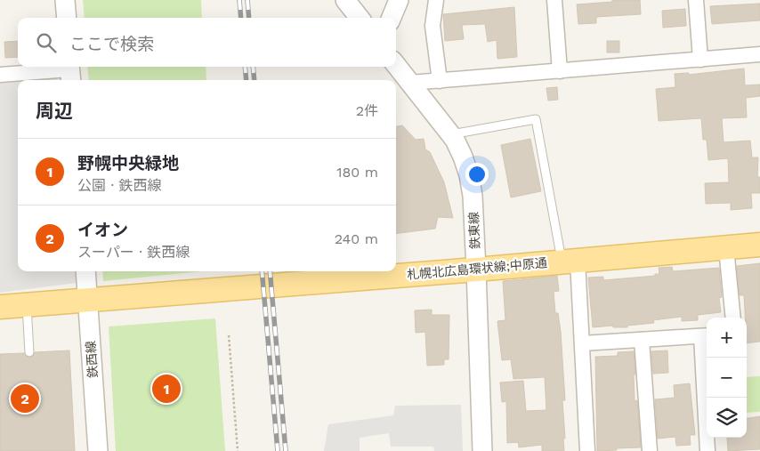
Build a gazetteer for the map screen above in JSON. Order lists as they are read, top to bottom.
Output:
{
  "streets": {
    "main road": ["札幌北広島環状線;中原通"],
    "street": ["鉄東線", "鉄西線"]
  },
  "crossings": [
    ["鉄東線", "札幌北広島環状線;中原通"],
    ["札幌北広島環状線;中原通", "鉄西線"]
  ],
  "page": {
    "search": "ここで検索",
    "heading": ["周辺", "2件"],
    "list": [
      {
        "mark": "1",
        "name": "野幌中央緑地",
        "note": "公園 · 鉄西線",
        "value": "180 m"
      },
      {
        "mark": "2",
        "name": "イオン",
        "note": "スーパー · 鉄西線",
        "value": "240 m"
      }
    ],
    "map_buttons": ["+", "−"],
    "pins": ["1", "2"]
  }
}
